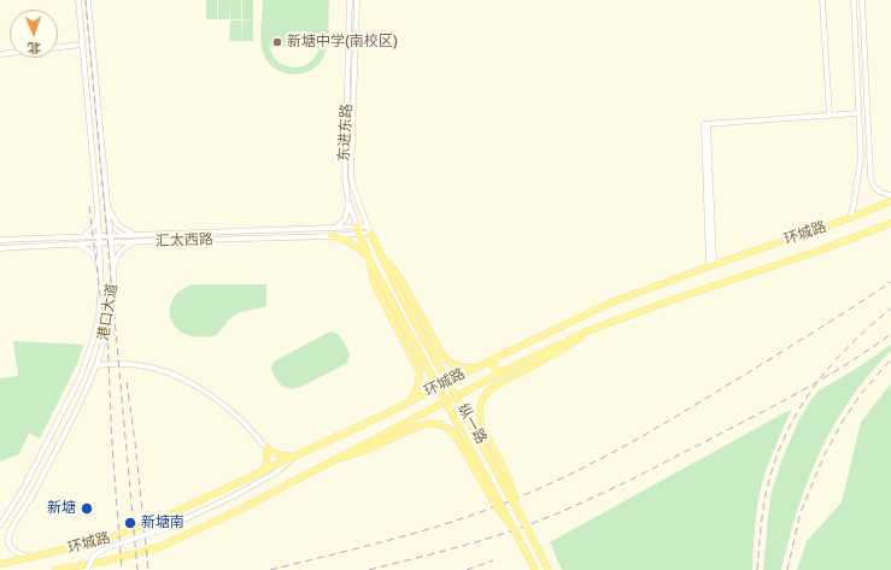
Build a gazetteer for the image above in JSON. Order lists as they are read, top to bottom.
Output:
{
  "streets": {
    "main road": ["东进东路", "环城路", "纵一路"],
    "street": ["汇太西路", "港口大道"]
  },
  "crossings": [
    ["东进东路", "汇太西路"],
    ["东进东路", "纵一路"],
    ["环城路", "港口大道"],
    ["汇太西路", "港口大道"]
  ],
  "places": ["新塘中学(南校区)", "新塘", "新塘南"],
  "north": "bottom"
}
